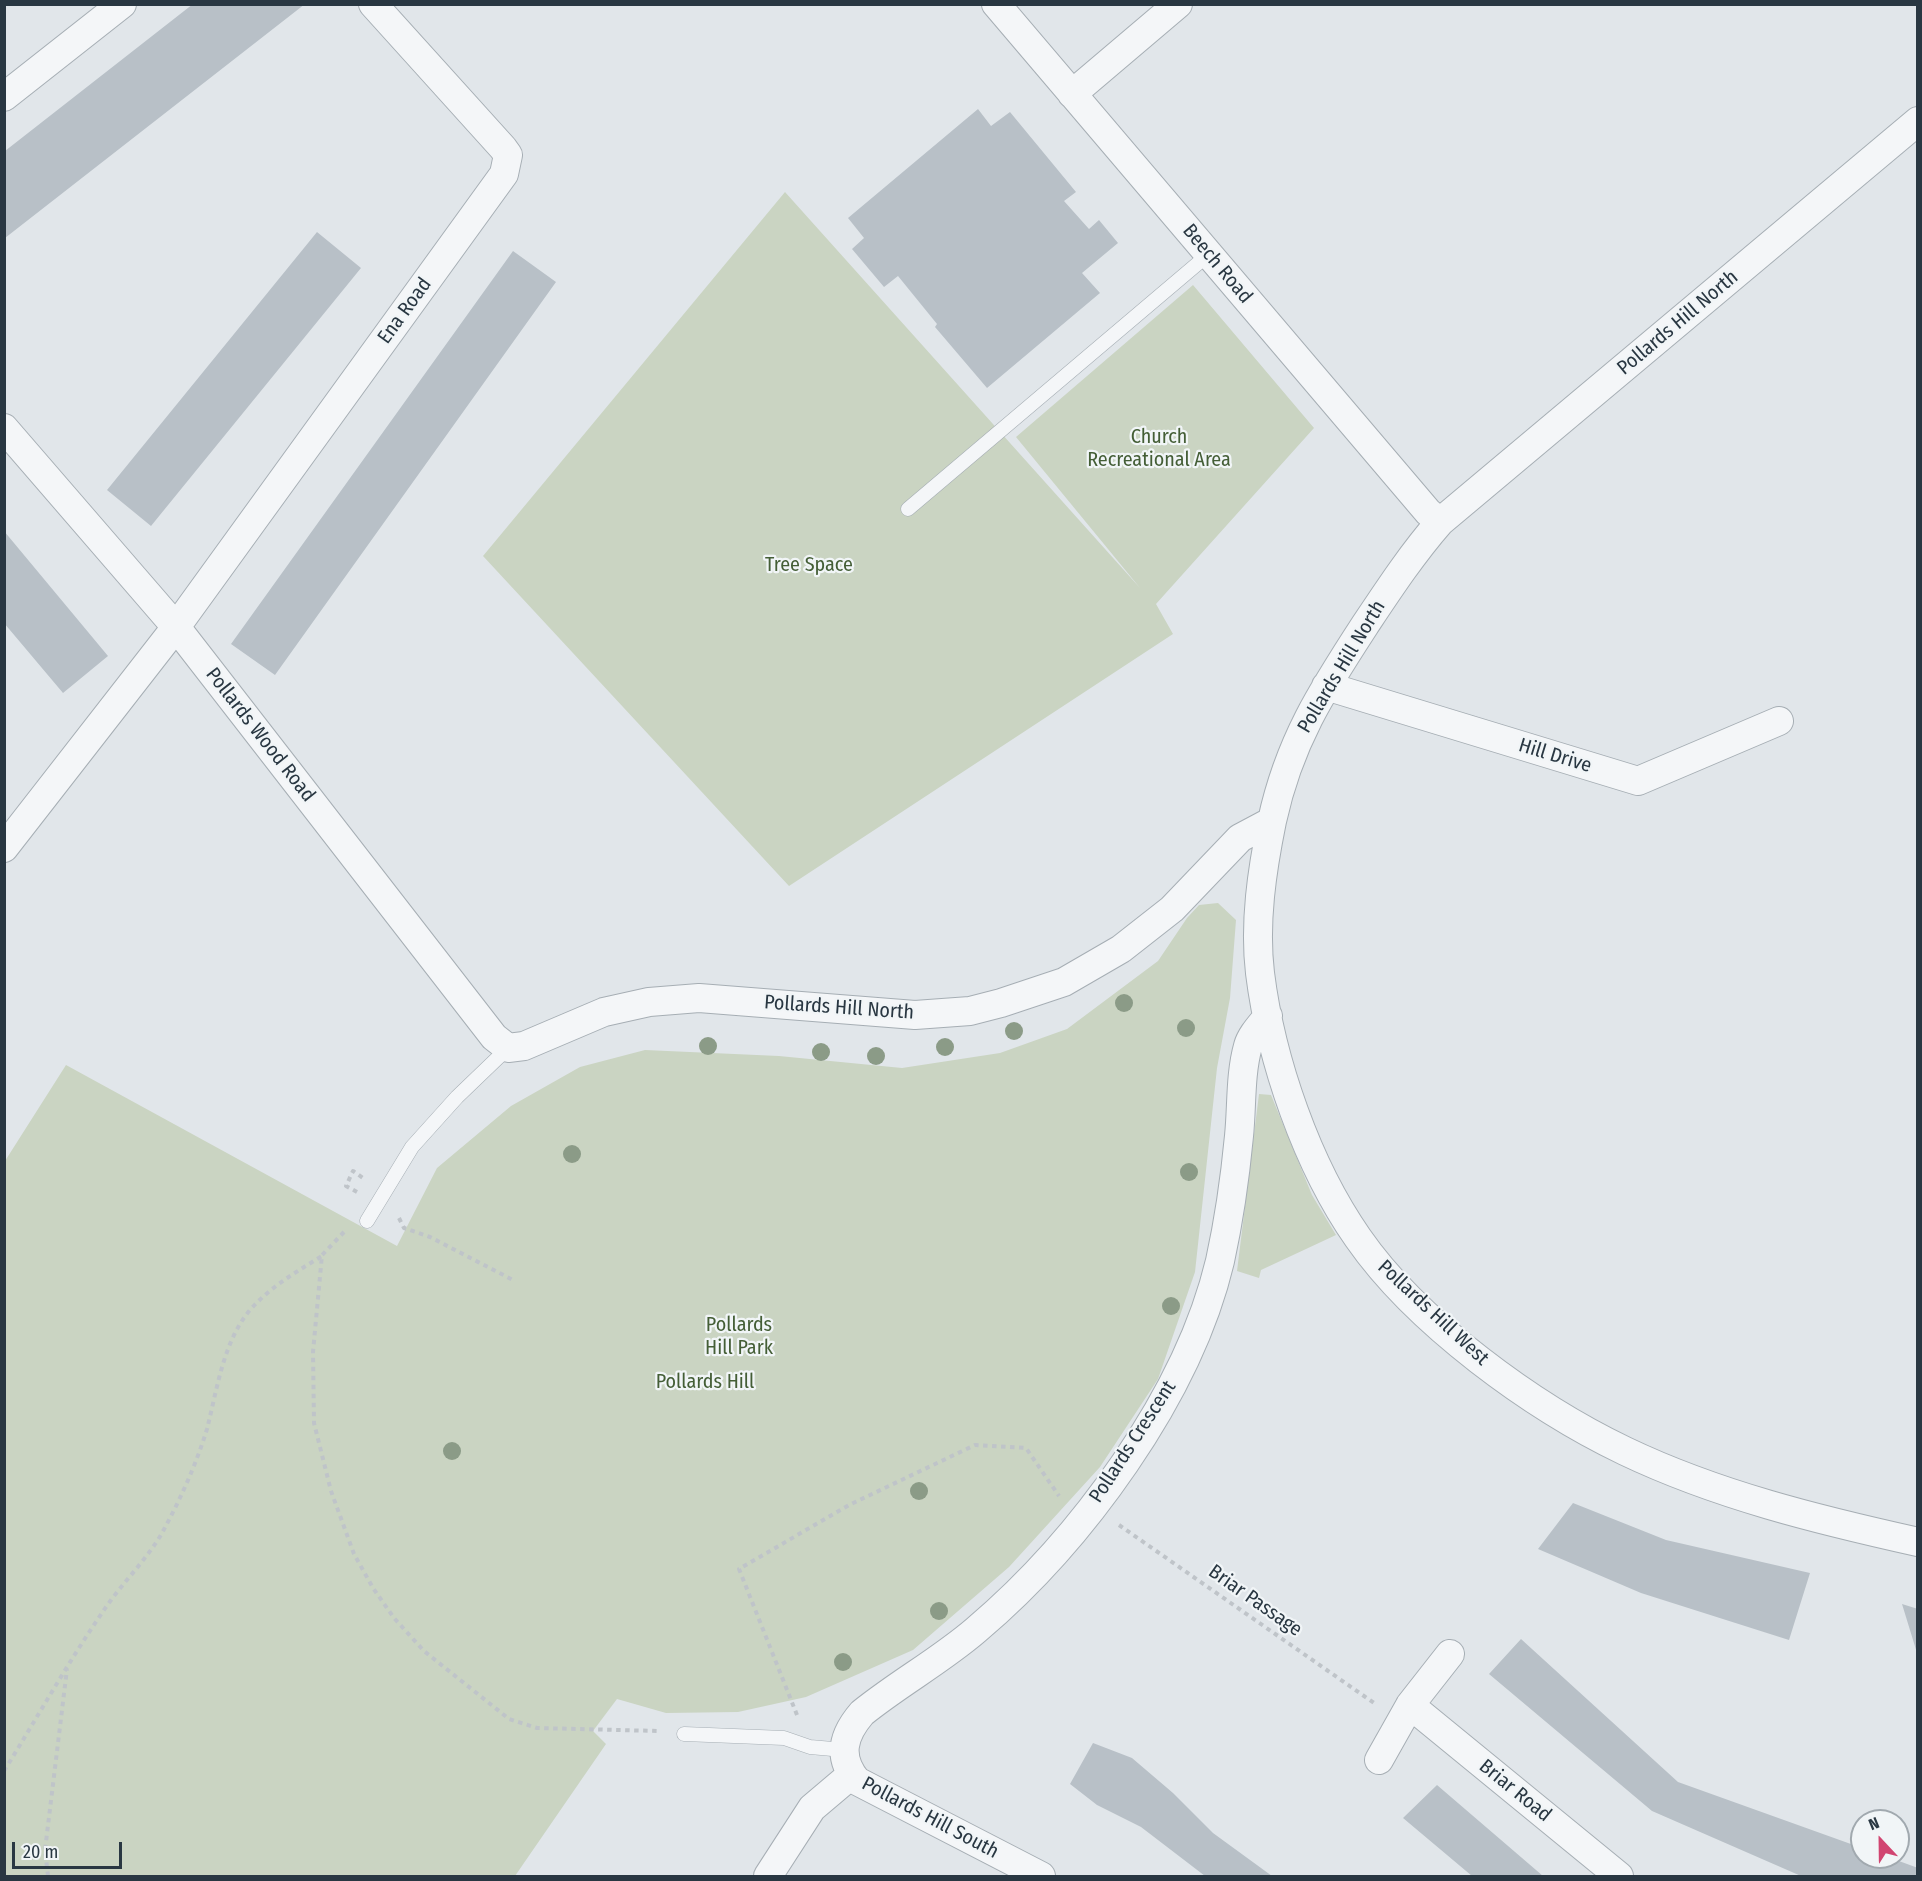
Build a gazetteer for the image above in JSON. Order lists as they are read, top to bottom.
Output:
{
  "streets": {
    "street": [
      "Beech Road",
      "Ena Road",
      "Pollards Hill North",
      "Pollards Wood Road",
      "Hill Drive",
      "Pollards Hill West",
      "Pollards Crescent",
      "Briar Road",
      "Pollards Hill South"
    ],
    "path": ["Briar Passage"]
  },
  "crossings": [
    ["Beech Road", "Pollards Hill North"],
    ["Ena Road", "Pollards Wood Road"],
    ["Pollards Hill North", "Pollards Wood Road"],
    ["Pollards Hill North", "Hill Drive"],
    ["Pollards Hill North", "Pollards Hill West"],
    ["Pollards Hill West", "Pollards Crescent"],
    ["Pollards Crescent", "Briar Passage"],
    ["Pollards Crescent", "Pollards Hill South"],
    ["Briar Passage", "Briar Road"]
  ],
  "parks": [
    "Church Recreational Area",
    "Tree Space",
    "Pollards Hill Park",
    "Pollards Hill"
  ],
  "scale_bar": "20 m",
  "north": "top"
}
